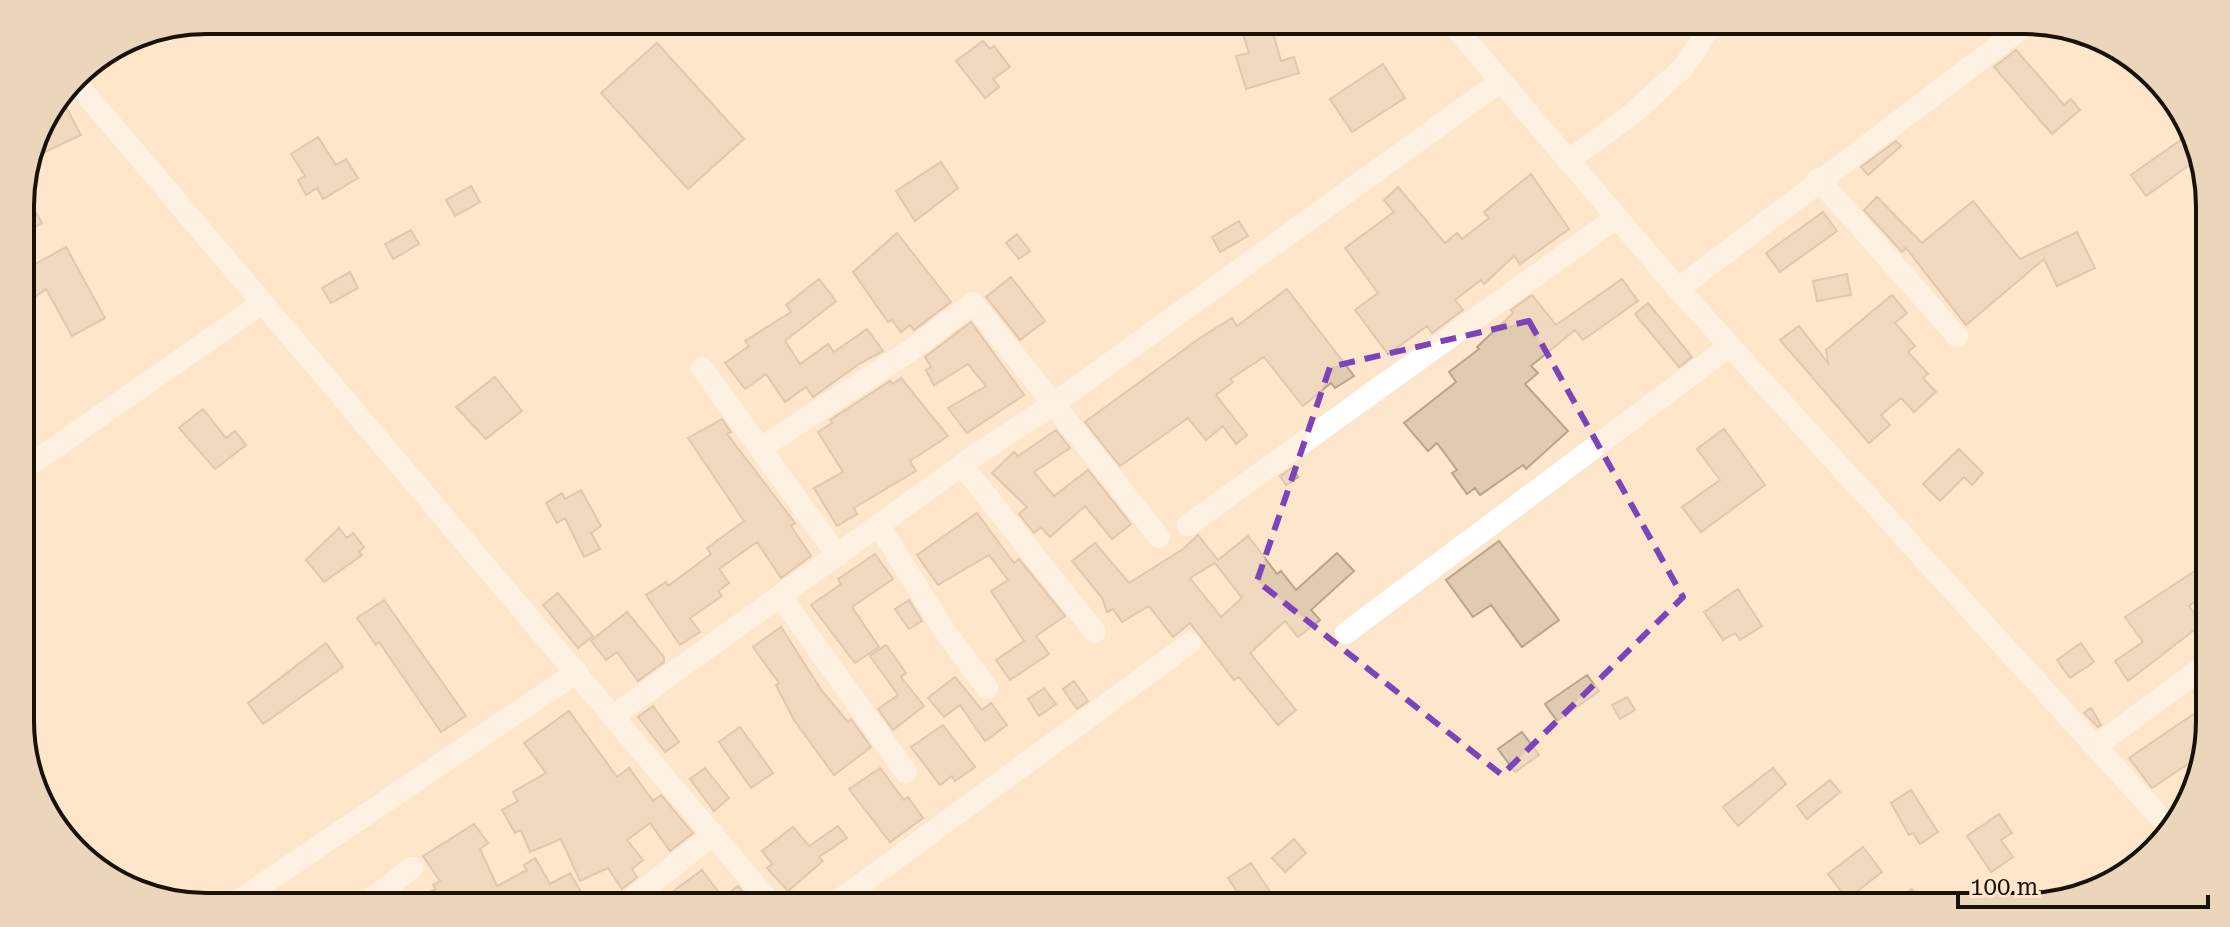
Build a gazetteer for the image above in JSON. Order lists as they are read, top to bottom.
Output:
{
  "scale_bar": "100 m"
}
